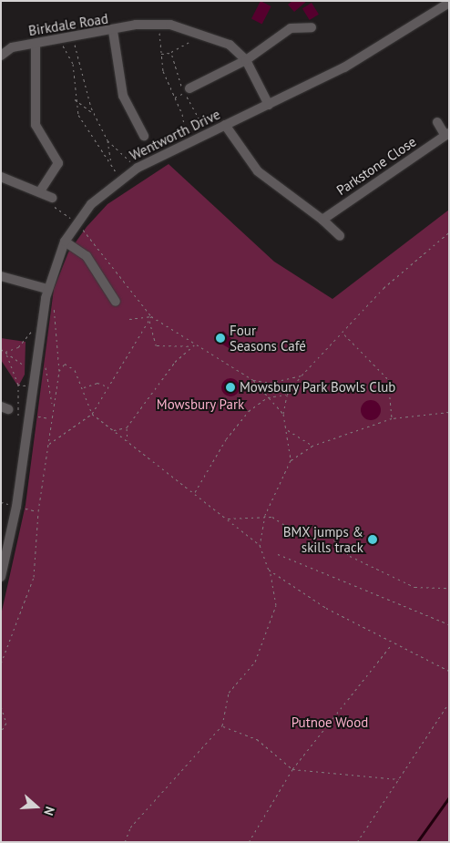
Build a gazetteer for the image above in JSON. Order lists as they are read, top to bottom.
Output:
{
  "streets": {
    "street": ["Birkdale Road", "Wentworth Drive", "Parkstone Close"]
  },
  "crossings": [
    ["Birkdale Road", "Wentworth Drive"]
  ],
  "parks": ["Mowsbury Park", "Putnoe Wood"],
  "places": ["Four Seasons Café", "Mowsbury Park Bowls Club", "BMX jumps & skills track"],
  "north": "right"
}
